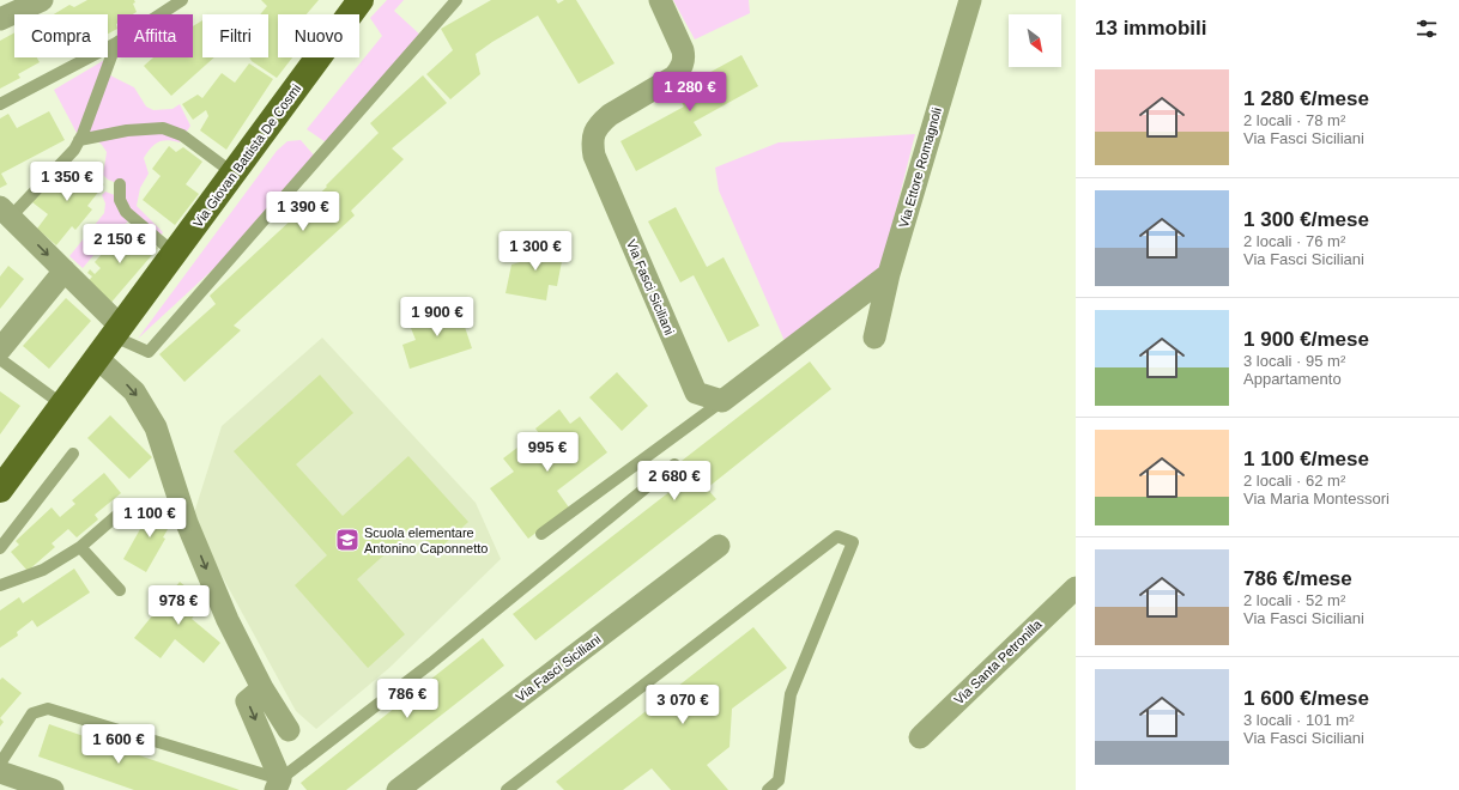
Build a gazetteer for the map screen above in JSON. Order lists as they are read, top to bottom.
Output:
{
  "streets": {
    "main road": ["Via Giovan Battista De Cosmi"],
    "street": ["Via Ettore Romagnoli", "Via Fasci Siciliani", "Via Santa Petronilla"]
  },
  "places": {
    "school or university": ["Scuola elementare Antonino Caponnetto"]
  },
  "north": "bottom right",
  "page": {
    "heading": "13 immobili",
    "chip": [
      "Compra",
      "Affitta",
      "Filtri",
      "Nuovo"
    ],
    "list": [
      {
        "name": "1 280 €/mese",
        "note": "2 locali · 78 m² · Via Fasci Siciliani"
      },
      {
        "name": "1 300 €/mese",
        "note": "2 locali · 76 m² · Via Fasci Siciliani"
      },
      {
        "name": "1 900 €/mese",
        "note": "3 locali · 95 m² · Appartamento"
      },
      {
        "name": "1 100 €/mese",
        "note": "2 locali · 62 m² · Via Maria Montessori"
      },
      {
        "name": "786 €/mese",
        "note": "2 locali · 52 m² · Via Fasci Siciliani"
      },
      {
        "name": "1 600 €/mese",
        "note": "3 locali · 101 m² · Via Fasci Siciliani"
      }
    ],
    "price": [
      "1 280 €",
      "1 350 €",
      "1 390 €",
      "2 150 €",
      "1 300 €",
      "1 900 €",
      "995 €",
      "2 680 €",
      "1 100 €",
      "978 €",
      "786 €",
      "3 070 €",
      "1 600 €"
    ]
  }
}
